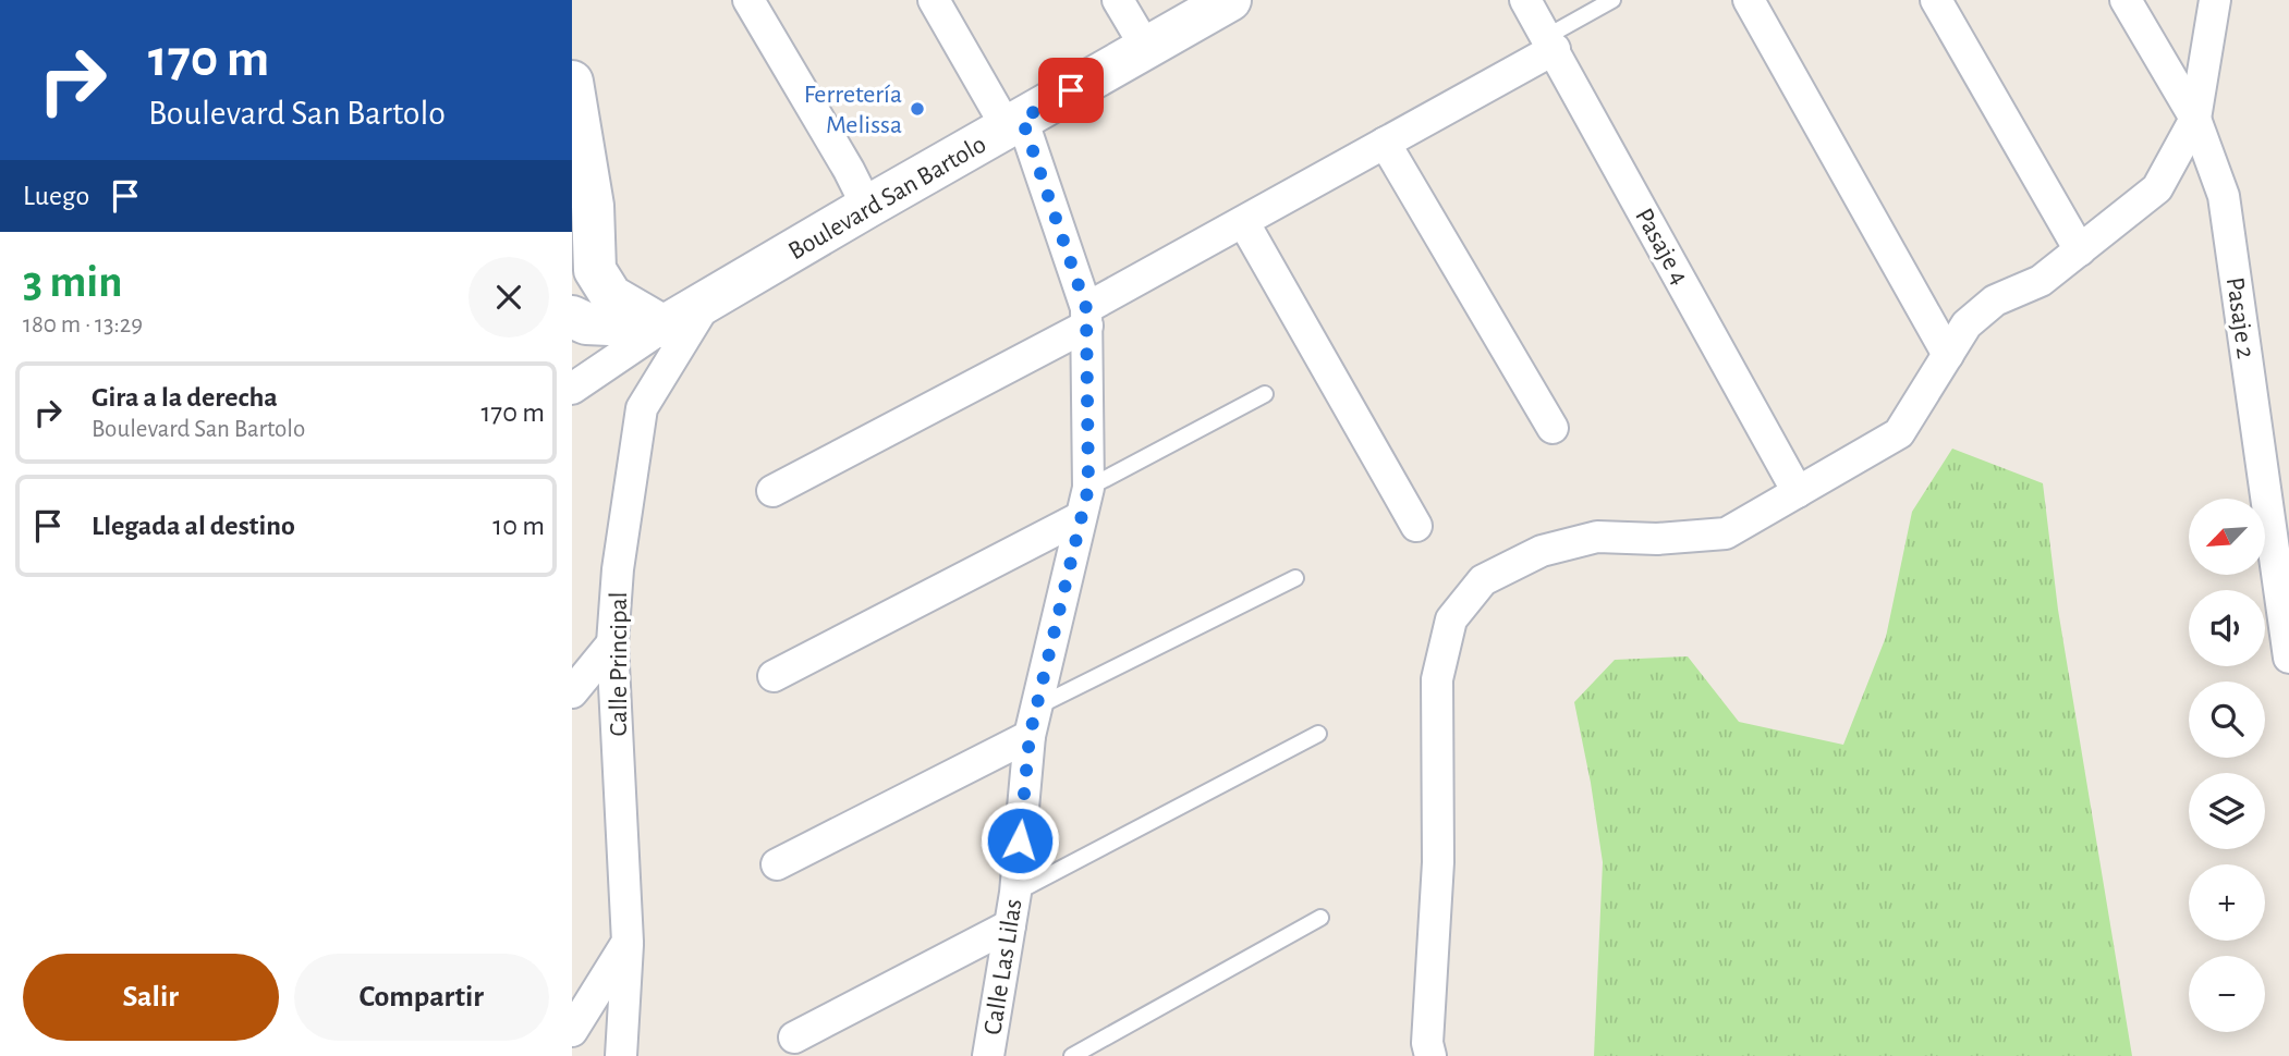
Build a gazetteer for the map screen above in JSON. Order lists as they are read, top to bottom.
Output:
{
  "streets": {
    "main road": ["Boulevard San Bartolo"],
    "street": [
      "Pasaje 4",
      "Pasaje 2",
      "Calle Principal",
      "Calle Las Lilas"
    ]
  },
  "crossings": [
    ["Boulevard San Bartolo", "Calle Principal"],
    ["Boulevard San Bartolo", "Calle Las Lilas"]
  ],
  "places": ["Ferretería Melissa"],
  "north": "bottom left",
  "page": {
    "turn": ["170 m", "Boulevard San Bartolo"],
    "then": "Luego",
    "heading": ["3 min", "180 m · 13:29"],
    "list": [
      {
        "name": "Gira a la derecha",
        "note": "Boulevard San Bartolo",
        "value": "170 m"
      },
      {
        "name": "Llegada al destino",
        "value": "10 m"
      }
    ],
    "map_buttons": ["+", "−"],
    "buttons": ["Salir", "Compartir"]
  }
}
